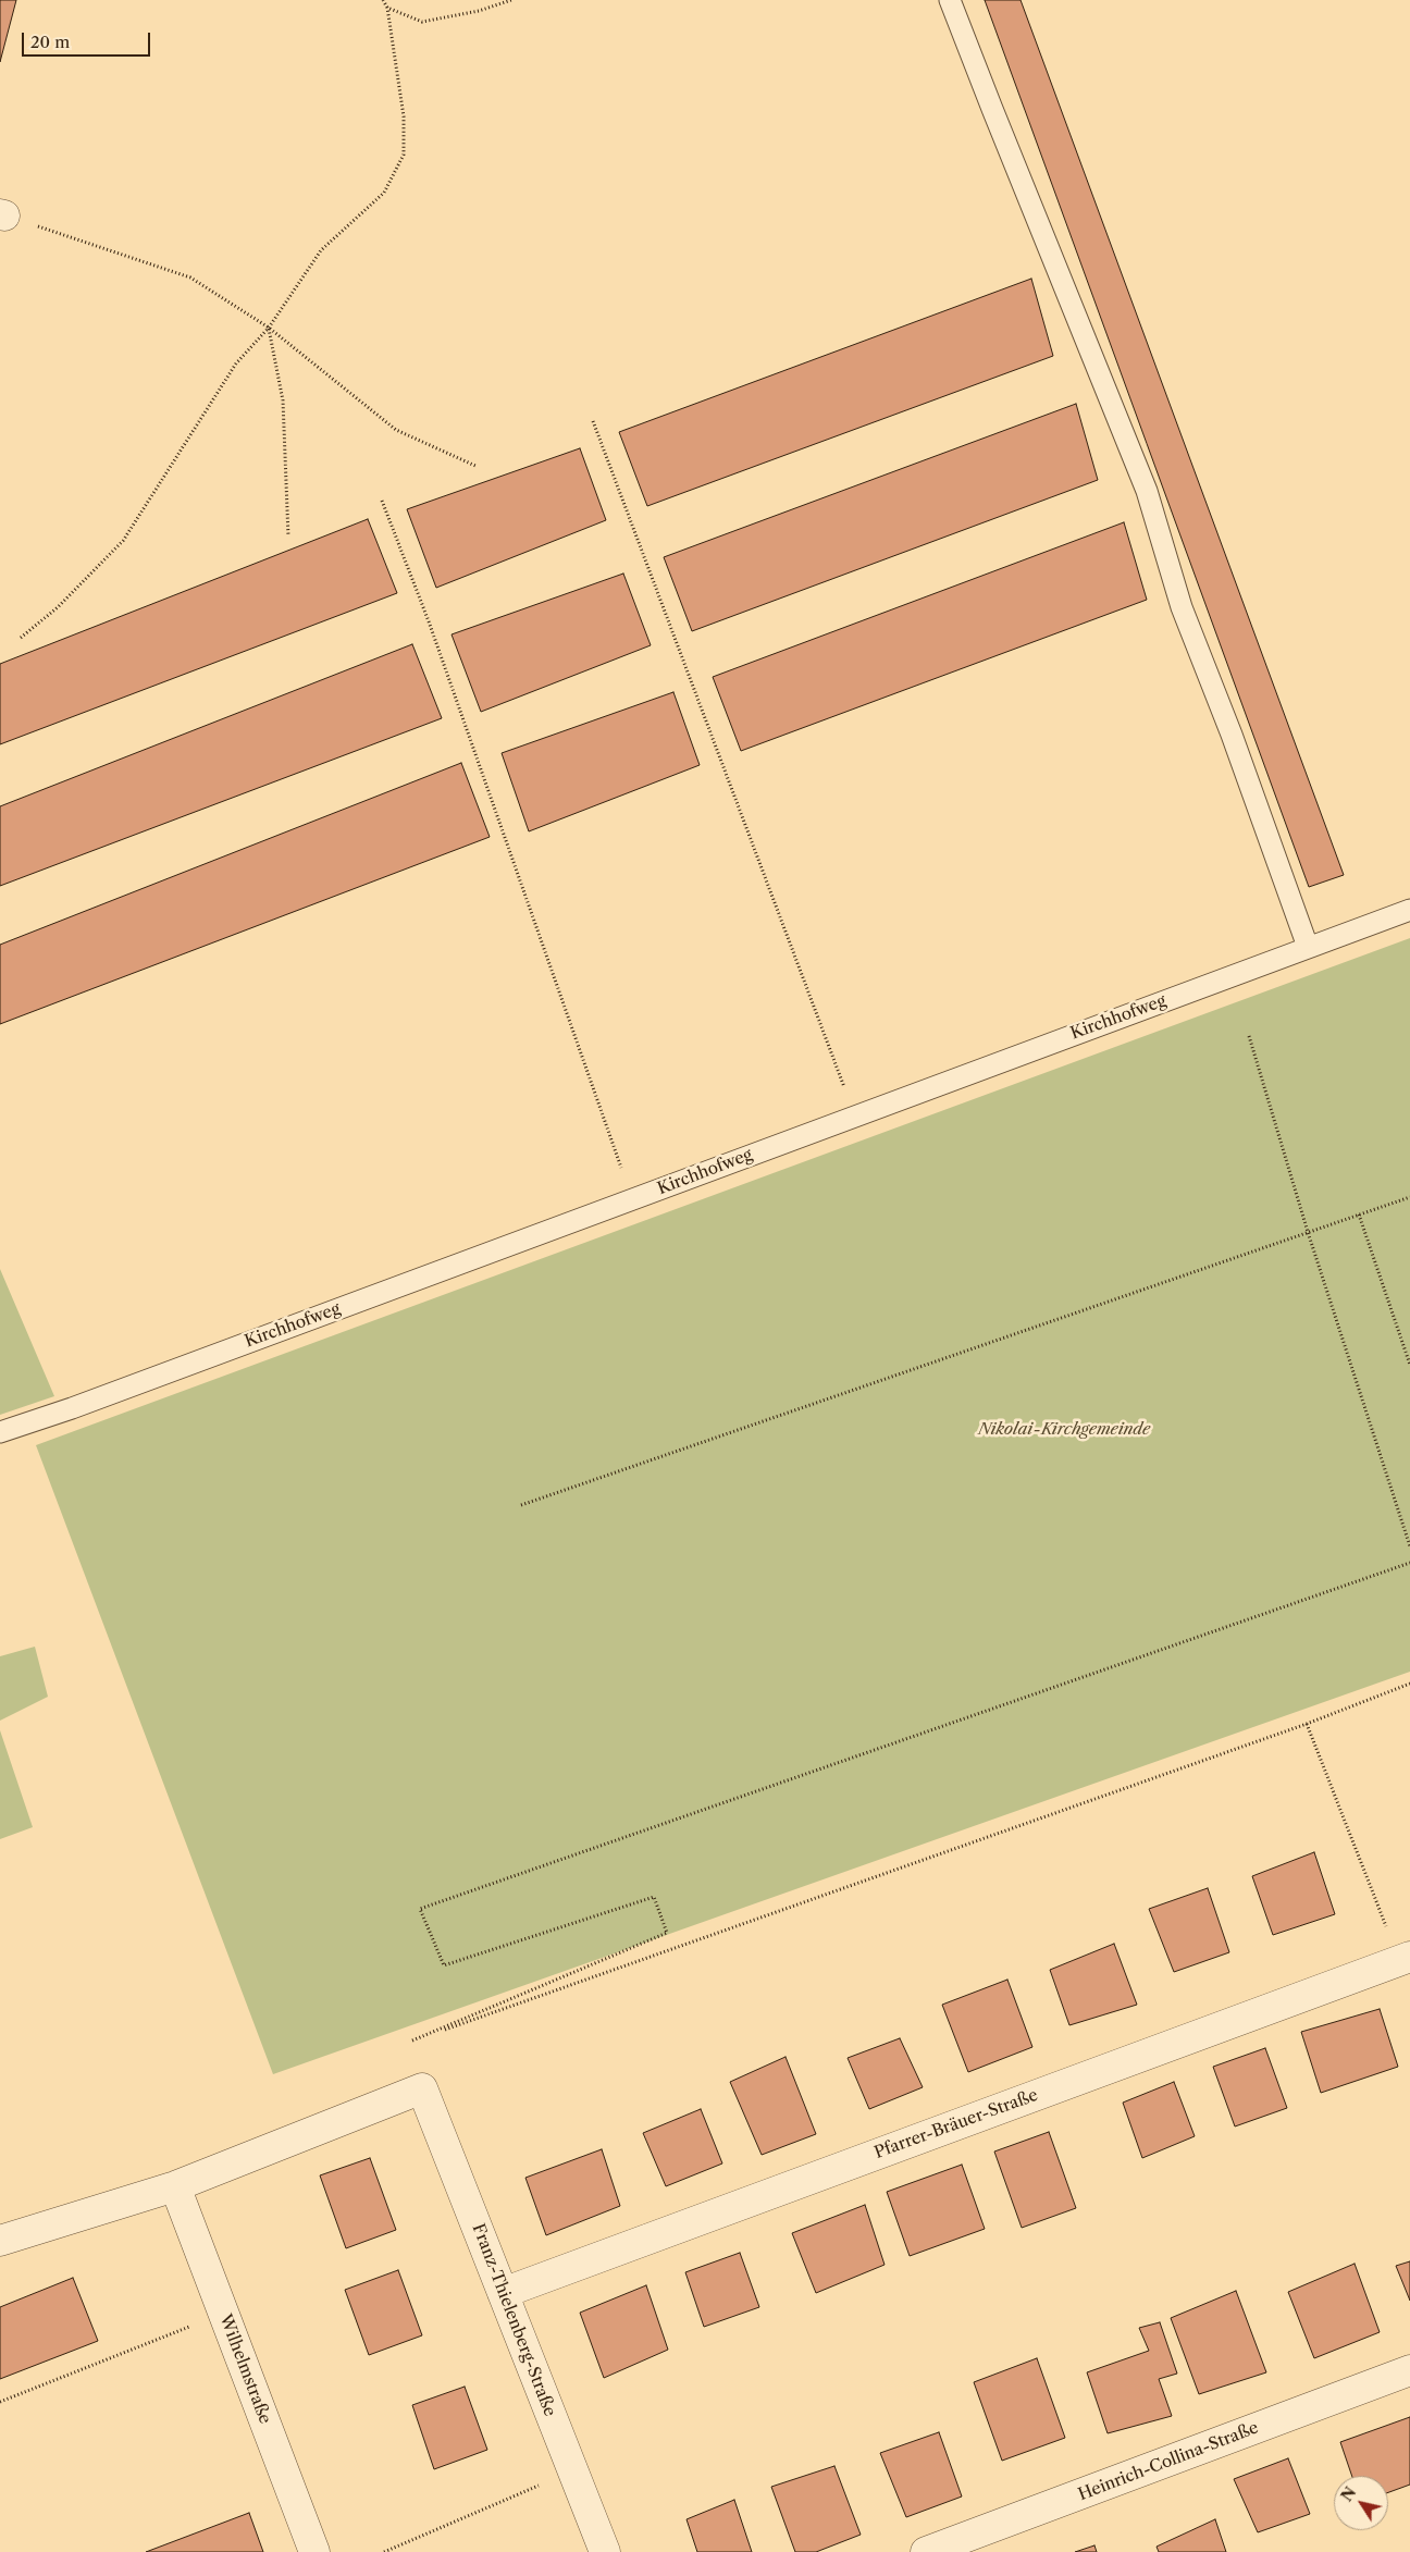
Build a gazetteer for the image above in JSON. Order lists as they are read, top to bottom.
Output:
{
  "streets": {
    "street": [
      "Pfarrer-Bräuer-Straße",
      "Franz-Thielenberg-Straße",
      "Wilhelmstraße",
      "Heinrich-Collina-Straße"
    ],
    "lane": ["Kirchhofweg"]
  },
  "crossings": [
    ["Pfarrer-Bräuer-Straße", "Franz-Thielenberg-Straße"]
  ],
  "parks": ["Nikolai-Kirchgemeinde"],
  "scale_bar": "20 m",
  "north": "top left"
}
